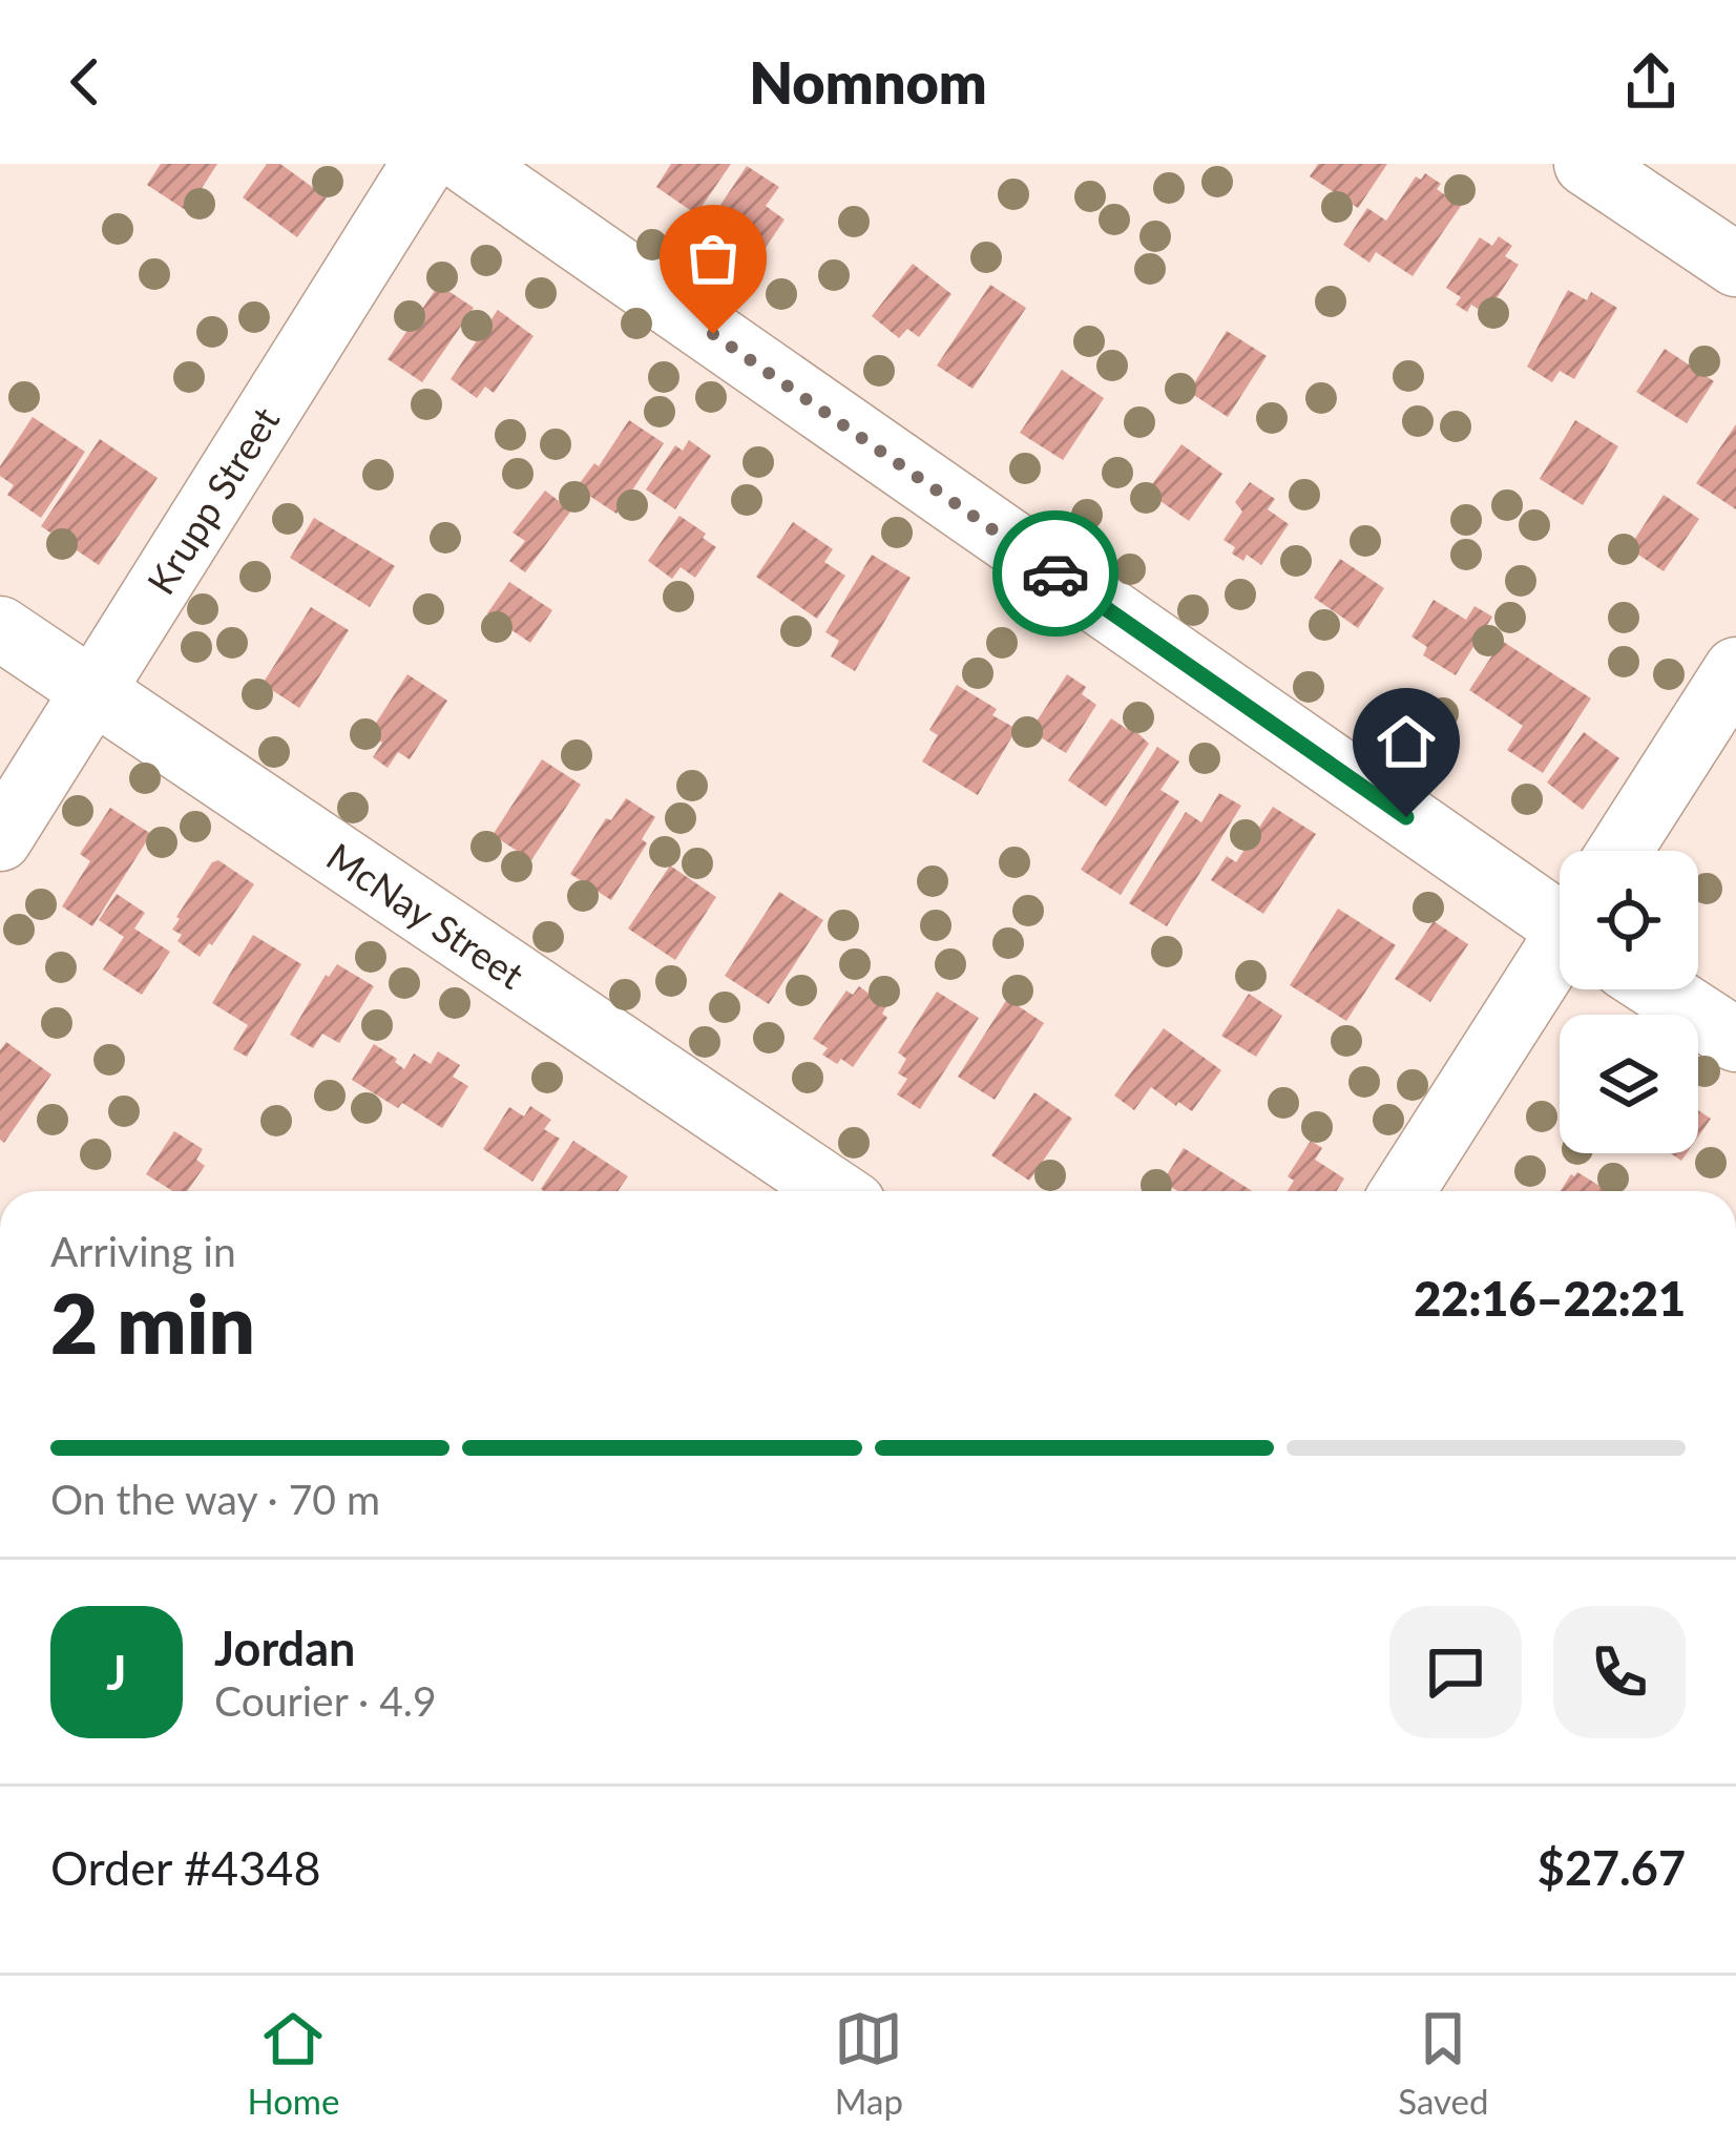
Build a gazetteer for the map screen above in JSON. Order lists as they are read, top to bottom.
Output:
{
  "streets": {
    "street": ["Krupp Street", "McNay Street"]
  },
  "crossings": [
    ["Krupp Street", "McNay Street"]
  ],
  "page": {
    "header": "Nomnom",
    "heading": ["2 min", "Arriving in", "22:16–22:21"],
    "panel": [
      "Jordan",
      "Courier · 4.9",
      "Order #4348",
      "$27.67"
    ],
    "bar": "On the way · 70 m",
    "round": "J",
    "tabs": ["Home", "Map", "Saved"]
  }
}
